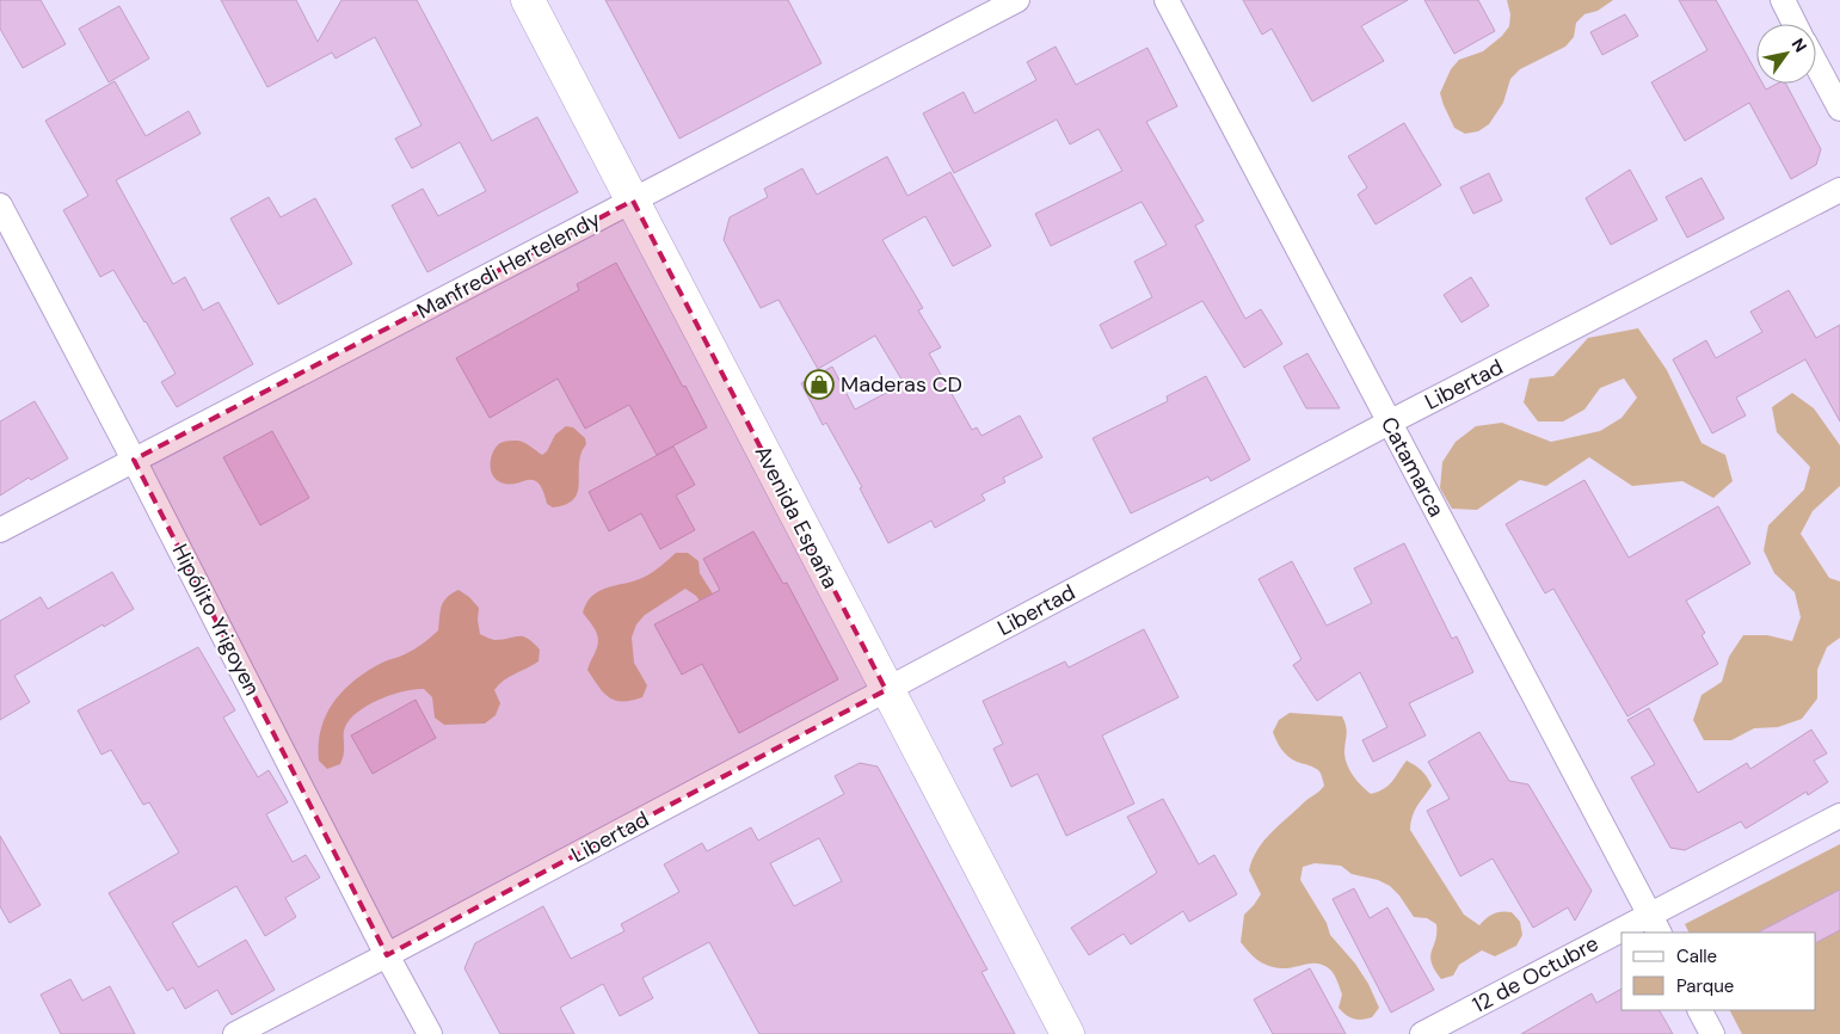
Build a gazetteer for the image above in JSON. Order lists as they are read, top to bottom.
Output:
{
  "streets": {
    "main road": ["Avenida España"],
    "street": [
      "Manfredi Hertelendy",
      "Libertad",
      "Catamarca",
      "Hipólito Yrigoyen",
      "12 de Octubre"
    ]
  },
  "crossings": [
    ["Manfredi Hertelendy", "Avenida España"],
    ["Manfredi Hertelendy", "Hipólito Yrigoyen"],
    ["Libertad", "Catamarca"],
    ["Libertad", "Avenida España"],
    ["Libertad", "Hipólito Yrigoyen"],
    ["Catamarca", "12 de Octubre"]
  ],
  "places": {
    "shop": ["Maderas CD"]
  },
  "legend": ["Calle", "Parque"],
  "north": "top right"
}
